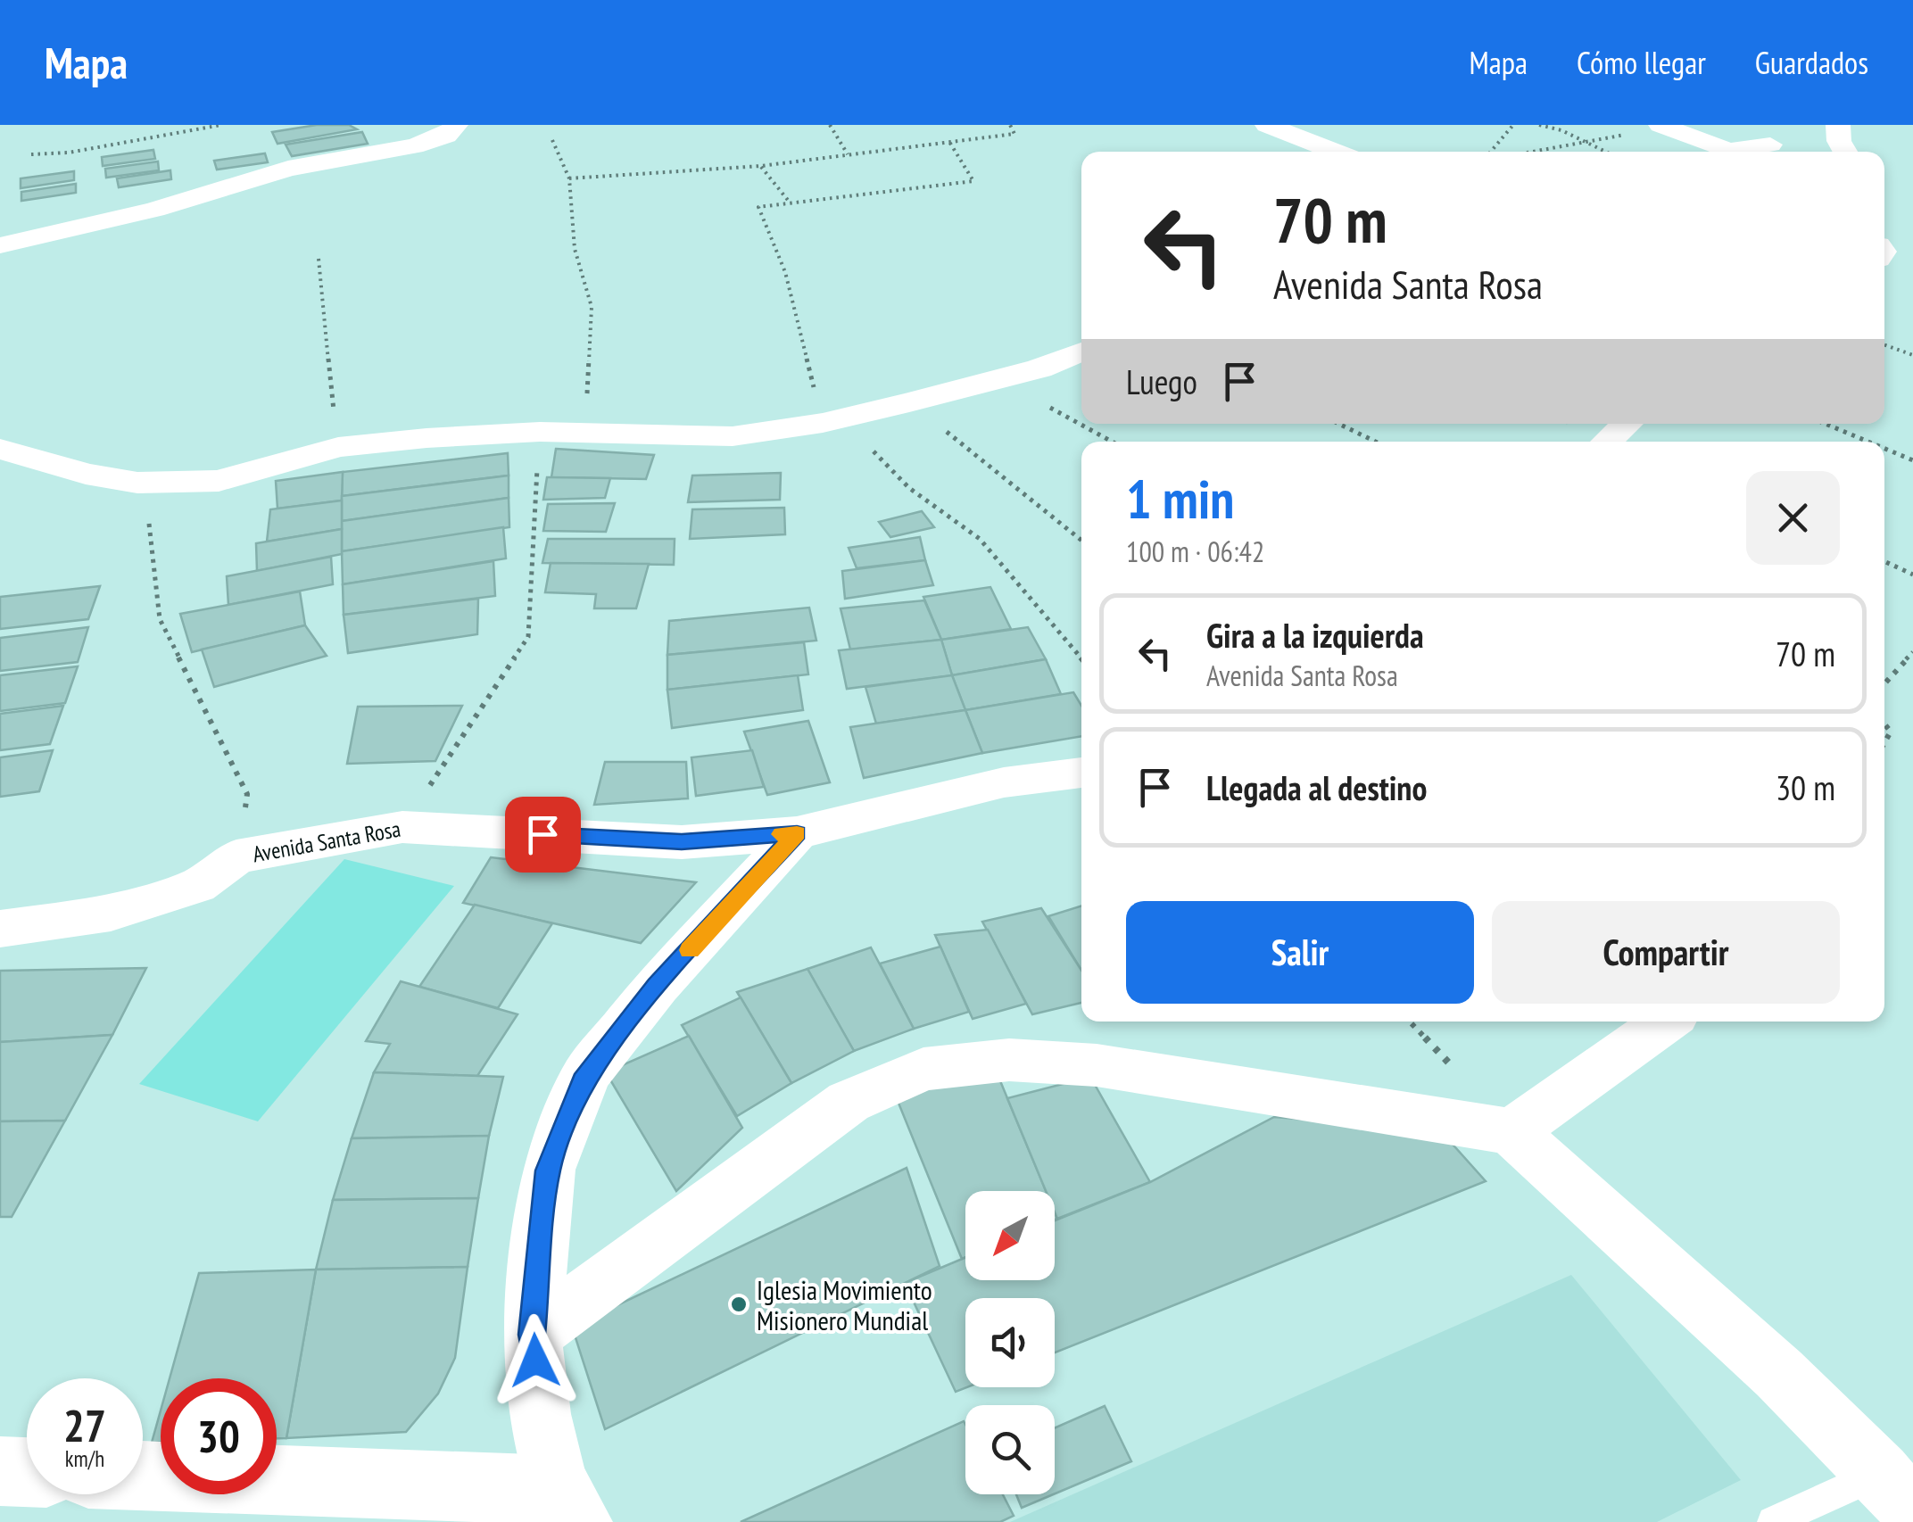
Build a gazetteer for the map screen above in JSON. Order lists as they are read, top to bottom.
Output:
{
  "streets": {
    "street": ["Avenida Santa Rosa"]
  },
  "places": ["Iglesia Movimiento Misionero Mundial"],
  "north": "bottom left",
  "page": {
    "header": "Mapa",
    "nav": ["Mapa", "Cómo llegar", "Guardados"],
    "turn": ["70 m", "Avenida Santa Rosa"],
    "then": "Luego",
    "heading": ["1 min", "100 m · 06:42"],
    "list": [
      {
        "name": "Gira a la izquierda",
        "note": "Avenida Santa Rosa",
        "value": "70 m"
      },
      {
        "name": "Llegada al destino",
        "value": "30 m"
      }
    ],
    "buttons": ["Salir", "Compartir"],
    "speed": "27 km/h",
    "limit": "30"
  }
}
